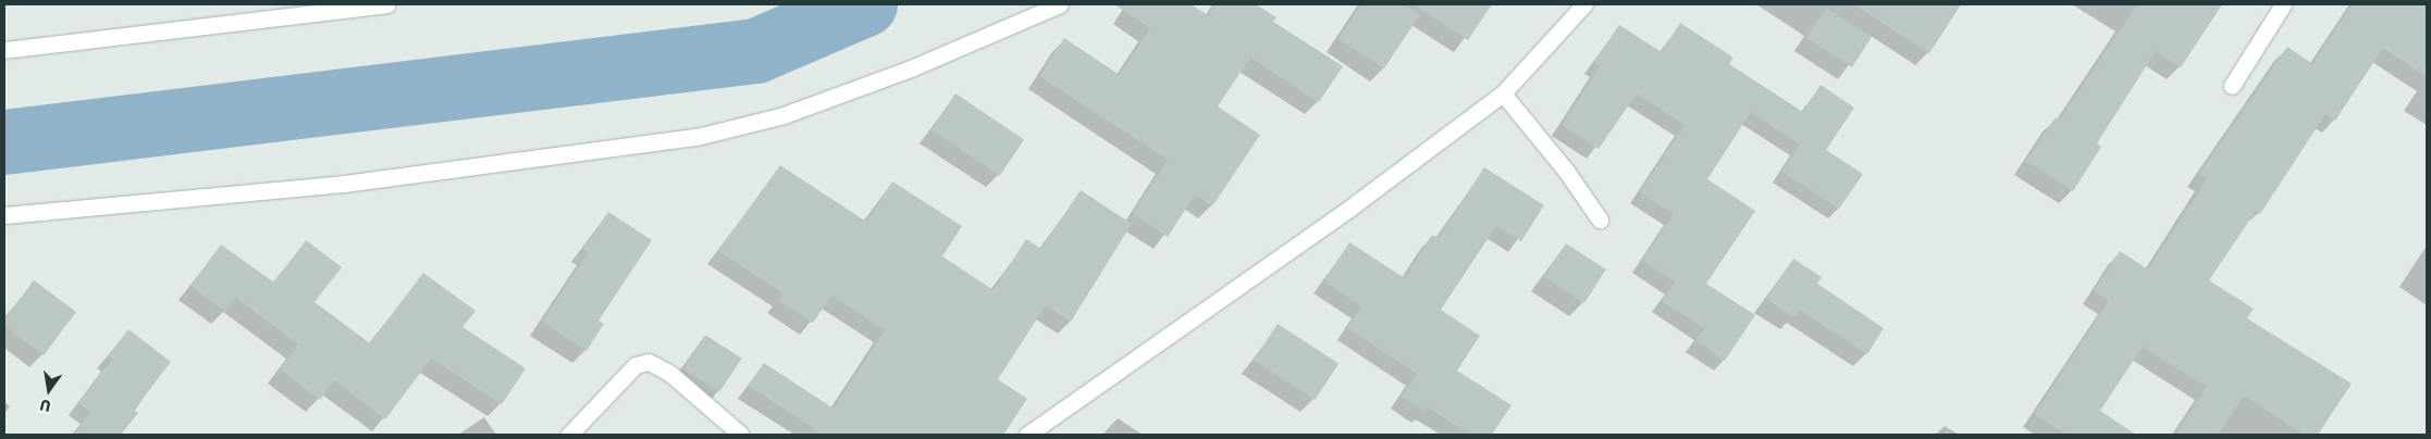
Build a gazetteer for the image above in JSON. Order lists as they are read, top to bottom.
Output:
{
  "north": "bottom"
}
